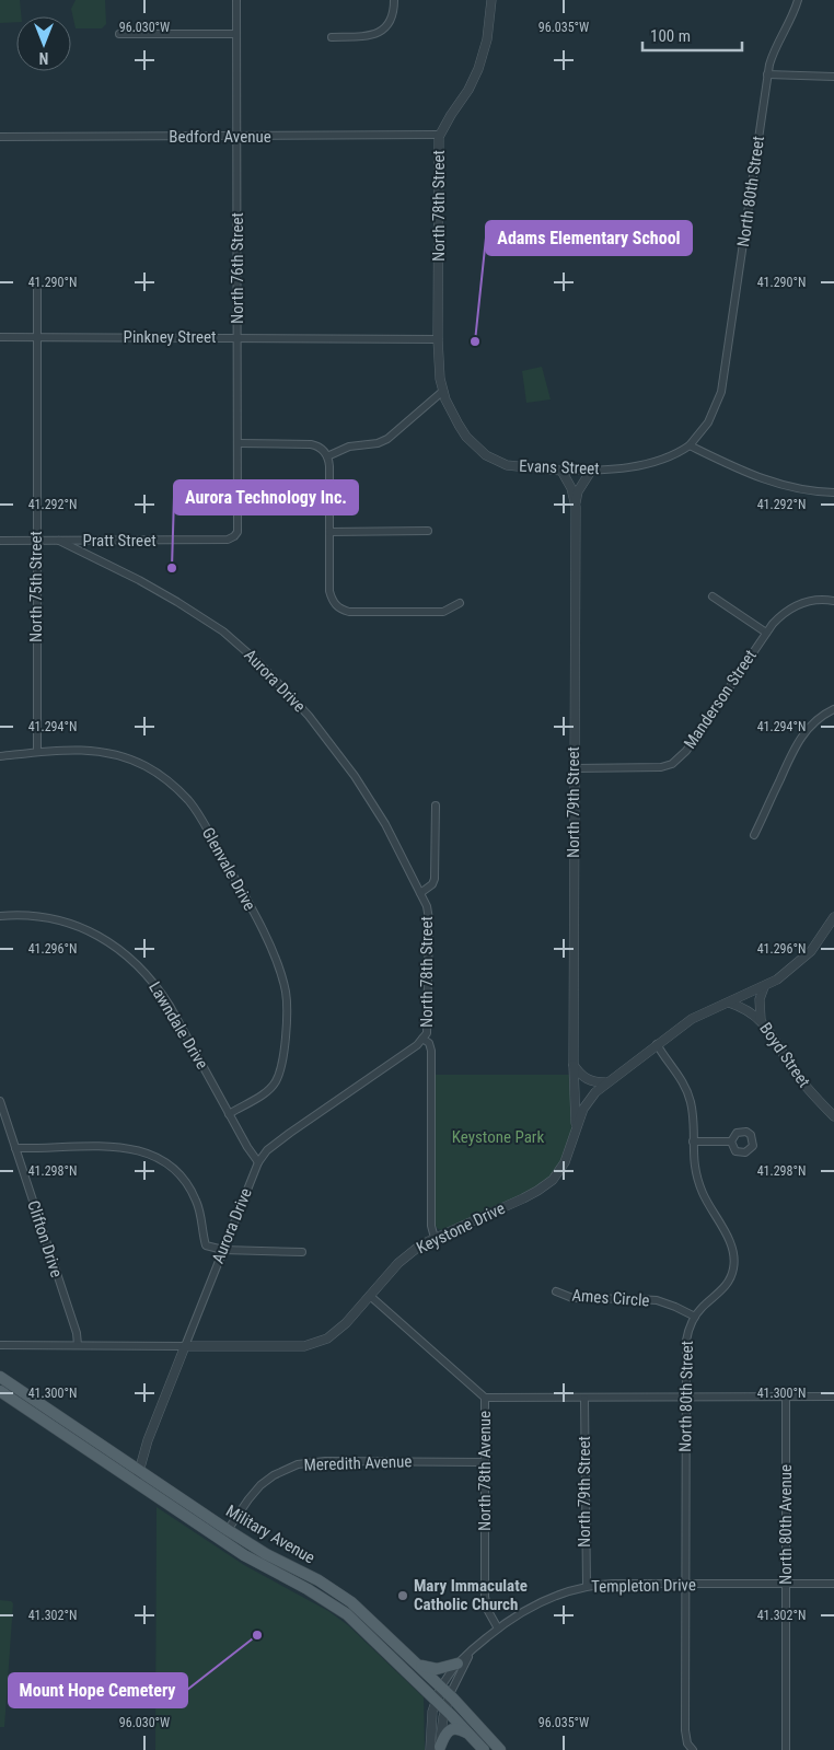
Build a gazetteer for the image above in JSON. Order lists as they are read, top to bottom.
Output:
{
  "streets": {
    "main road": ["Military Avenue"],
    "street": [
      "Bedford Avenue",
      "North 80th Street",
      "North 78th Street",
      "North 76th Street",
      "Pinkney Street",
      "Evans Street",
      "Pratt Street",
      "North 75th Street",
      "Aurora Drive",
      "Manderson Street",
      "North 79th Street",
      "Glenvale Drive",
      "Lawndale Drive",
      "Boyd Street",
      "Keystone Drive",
      "Clifton Drive",
      "Ames Circle",
      "Meredith Avenue",
      "North 78th Avenue",
      "North 80th Avenue",
      "Templeton Drive"
    ]
  },
  "crossings": [
    ["Bedford Avenue", "North 78th Street"],
    ["Bedford Avenue", "North 76th Street"],
    ["North 80th Street", "Evans Street"],
    ["North 80th Street", "Keystone Drive"],
    ["North 80th Street", "Ames Circle"],
    ["North 80th Street", "Templeton Drive"],
    ["North 78th Street", "Pinkney Street"],
    ["North 78th Street", "Evans Street"],
    ["North 78th Street", "Aurora Drive"],
    ["North 78th Street", "Keystone Drive"],
    ["North 76th Street", "Pinkney Street"],
    ["North 76th Street", "Pratt Street"],
    ["Pinkney Street", "North 75th Street"],
    ["Evans Street", "North 79th Street"],
    ["Pratt Street", "North 75th Street"],
    ["Pratt Street", "Aurora Drive"],
    ["North 75th Street", "Glenvale Drive"],
    ["Aurora Drive", "Lawndale Drive"],
    ["Aurora Drive", "Keystone Drive"],
    ["Aurora Drive", "Military Avenue"],
    ["Manderson Street", "North 79th Street"],
    ["North 79th Street", "Keystone Drive"],
    ["North 79th Street", "Templeton Drive"],
    ["Glenvale Drive", "Lawndale Drive"],
    ["Boyd Street", "Keystone Drive"],
    ["Keystone Drive", "Clifton Drive"],
    ["Keystone Drive", "North 78th Avenue"],
    ["Meredith Avenue", "North 78th Avenue"],
    ["Meredith Avenue", "Military Avenue"],
    ["North 78th Avenue", "Templeton Drive"],
    ["North 80th Avenue", "Templeton Drive"],
    ["Military Avenue", "Templeton Drive"]
  ],
  "parks": ["Keystone Park"],
  "places": [
    "Adams Elementary School",
    "Aurora Technology Inc.",
    "Mary Immaculate Catholic Church",
    "Mount Hope Cemetery"
  ],
  "scale_bar": "100 m",
  "north": "bottom",
  "coordinates": [
    "96.030°W",
    "96.035°W",
    "41.290°N",
    "41.292°N",
    "41.294°N",
    "41.296°N",
    "41.298°N",
    "41.300°N",
    "41.302°N"
  ]
}
